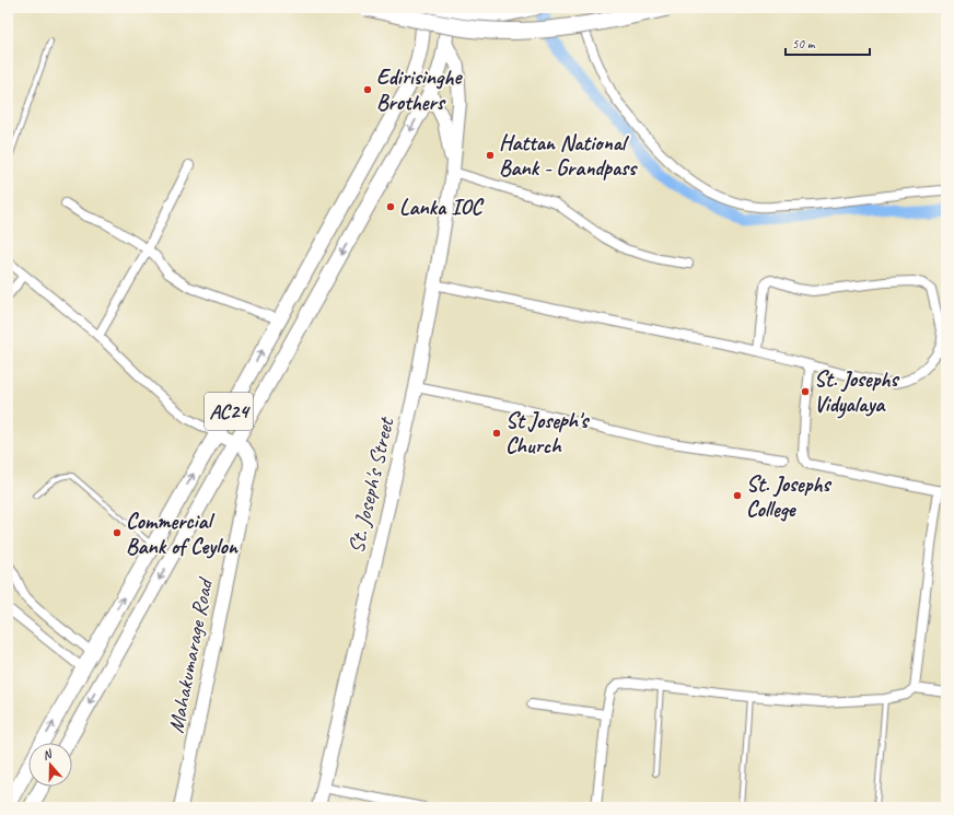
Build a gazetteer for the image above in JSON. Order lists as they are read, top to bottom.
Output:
{
  "streets": {
    "main road": ["AC24", "St. Joseph's Street", "Mahakumarage Road"]
  },
  "crossings": [
    ["AC24", "St. Joseph's Street"],
    ["AC24", "Mahakumarage Road"]
  ],
  "places": [
    "Edirisinghe Brothers",
    "Hattan National Bank - Grandpass",
    "Lanka IOC",
    "St. Josephs Vidyalaya",
    "St Joseph's Church",
    "St. Josephs College",
    "Commercial Bank of Ceylon"
  ],
  "scale_bar": "50 m",
  "north": "top"
}
